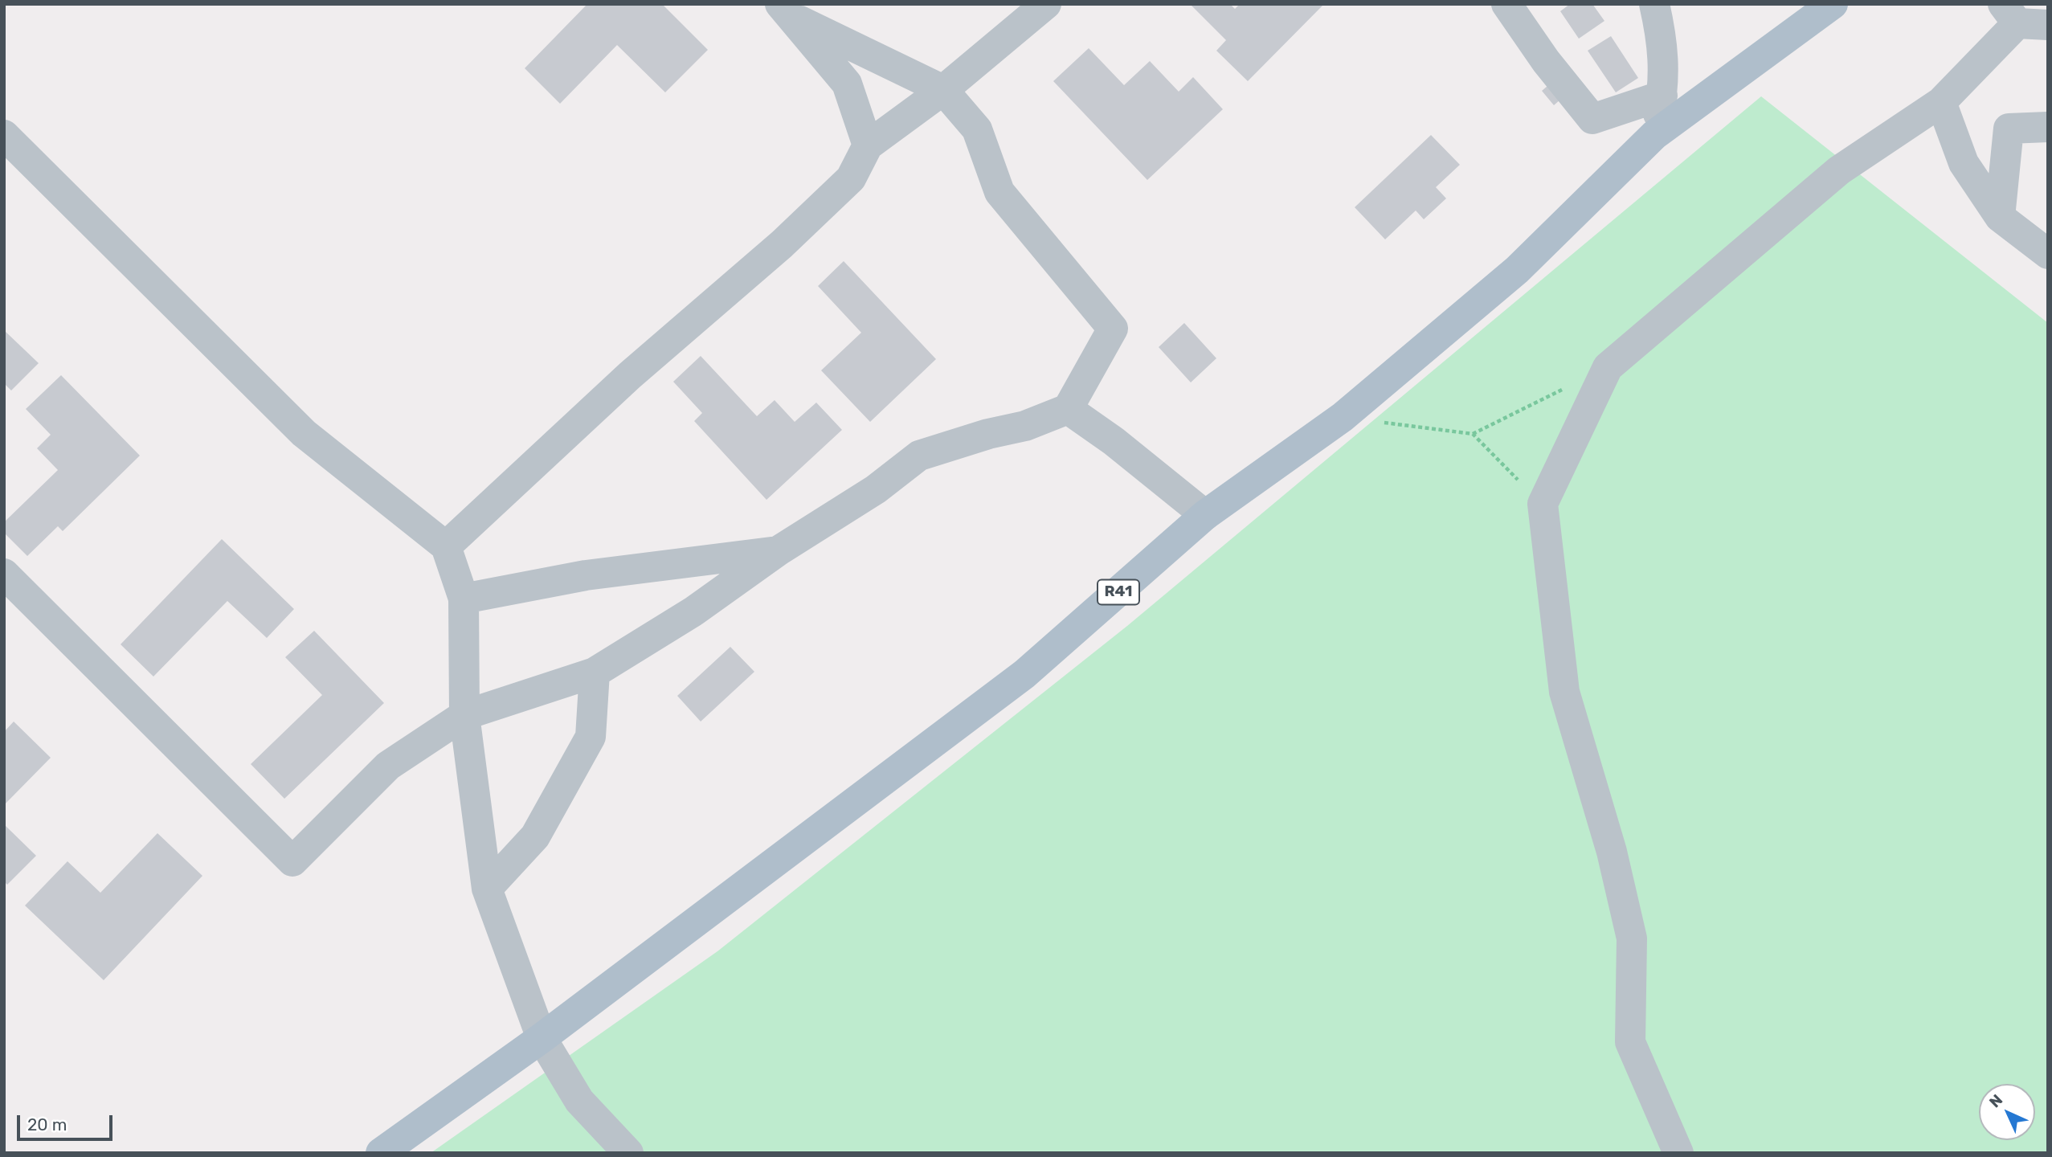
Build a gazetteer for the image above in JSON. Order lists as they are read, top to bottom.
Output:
{
  "streets": {
    "main road": ["R41"]
  },
  "scale_bar": "20 m",
  "north": "top left"
}
